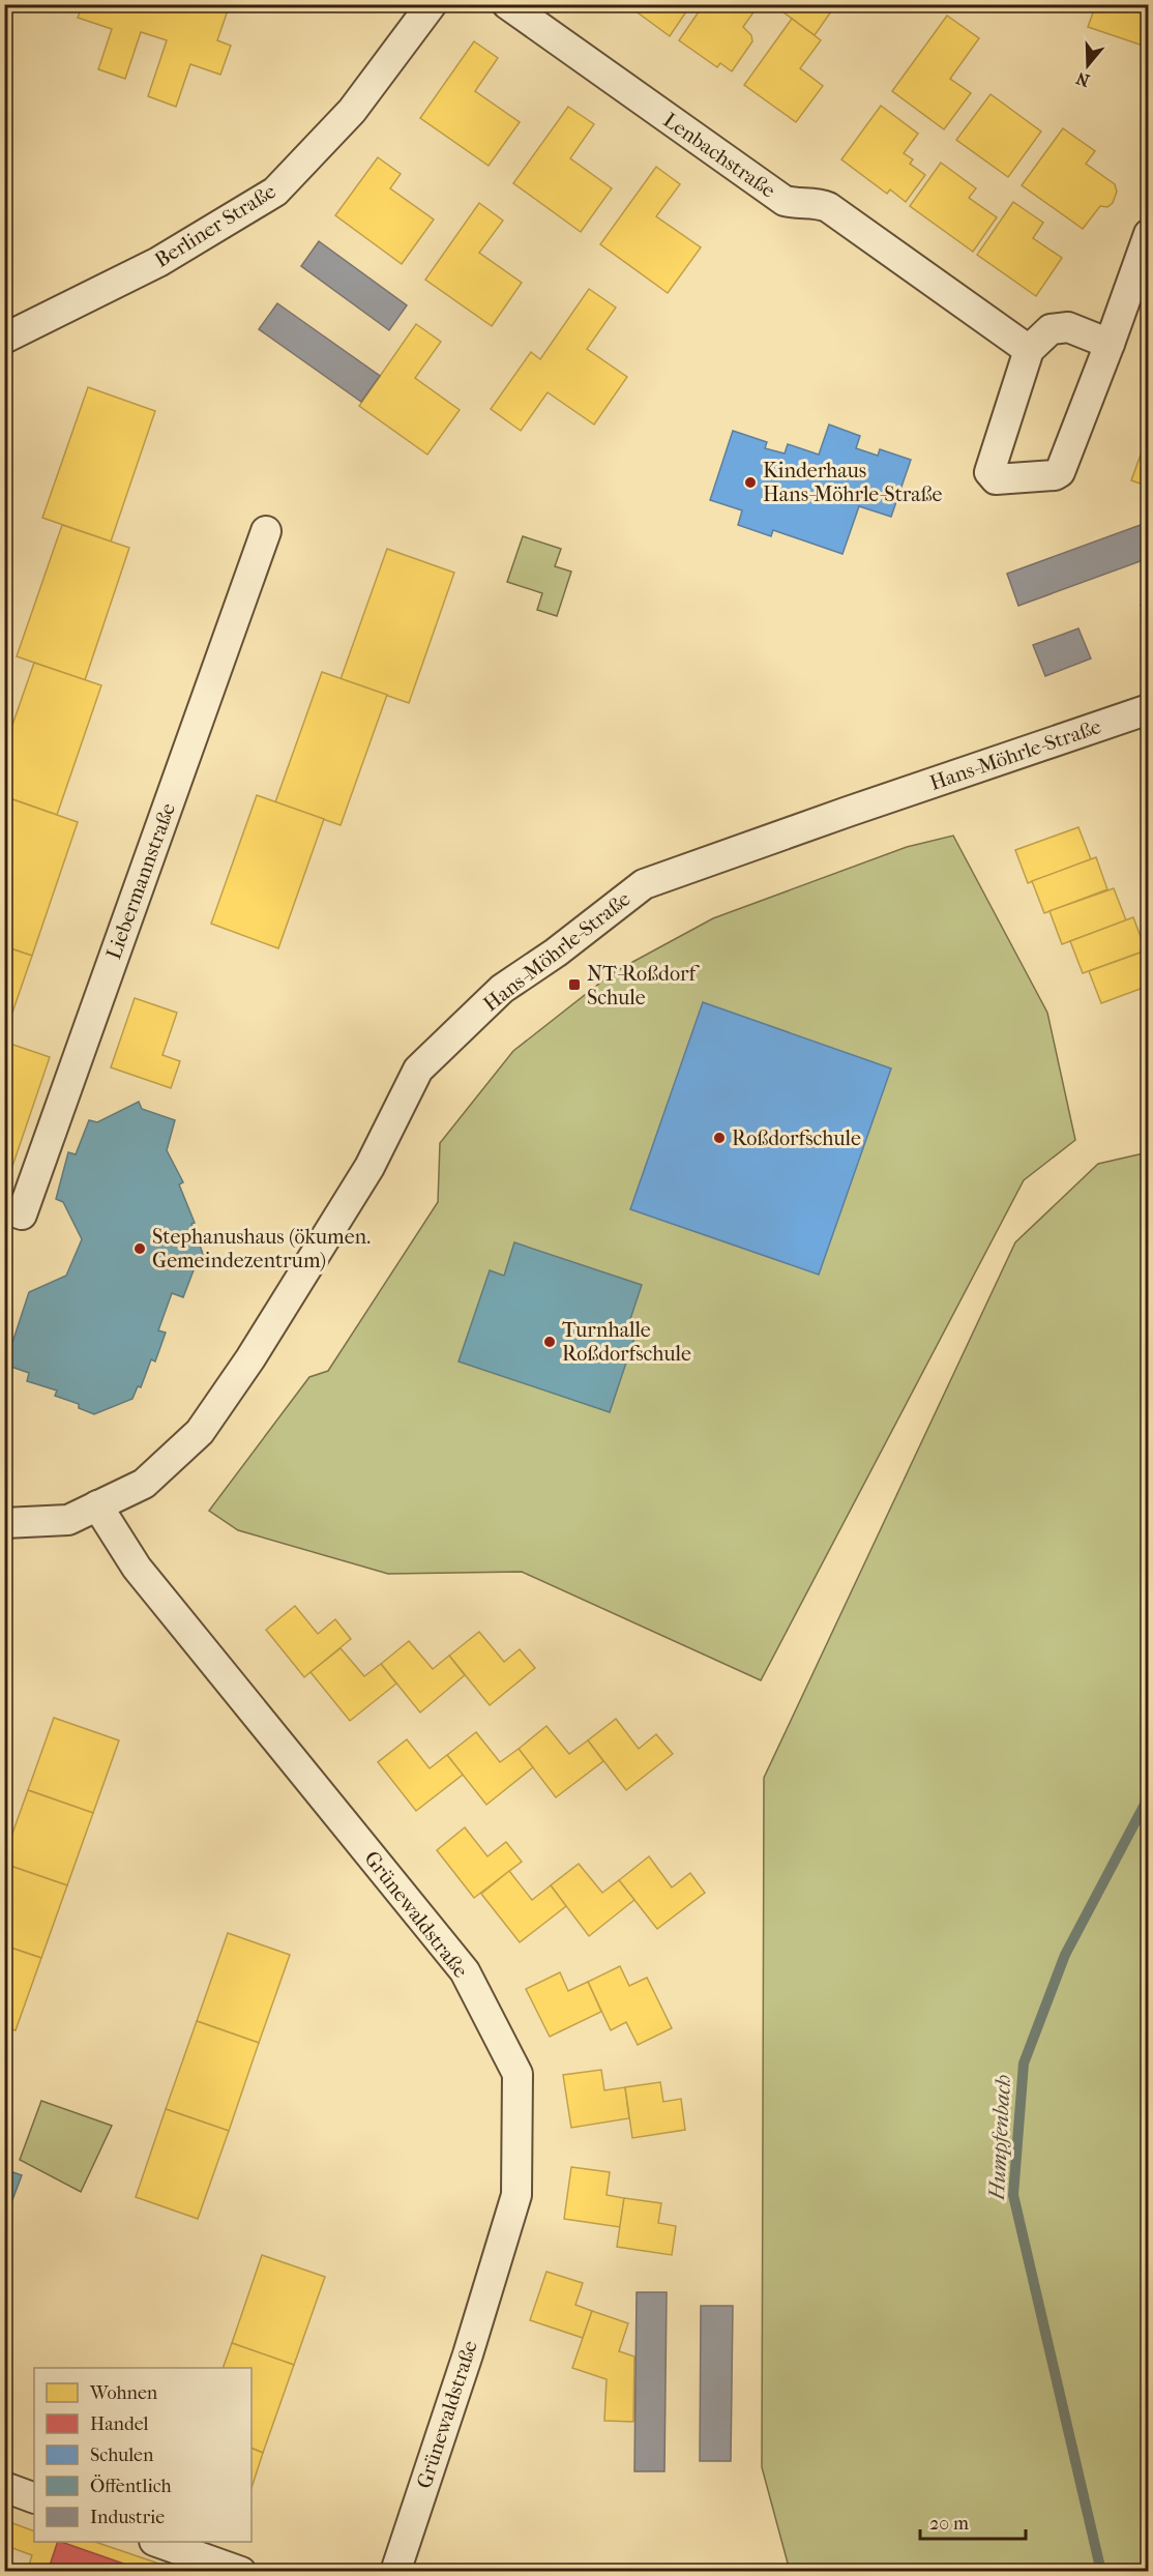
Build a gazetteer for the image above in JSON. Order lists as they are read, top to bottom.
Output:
{
  "streets": {
    "street": [
      "Lenbachstraße",
      "Berliner Straße",
      "Hans-Möhrle-Straße",
      "Liebermannstraße",
      "Grünewaldstraße"
    ]
  },
  "crossings": [
    ["Hans-Möhrle-Straße", "Grünewaldstraße"]
  ],
  "water": ["Humpfenbach"],
  "places": {
    "other": [
      "Kinderhaus Hans-Möhrle-Straße",
      "Roßdorfschule",
      "Stephanushaus (ökumen. Gemeindezentrum)",
      "Turnhalle Roßdorfschule"
    ],
    "transit": ["NT-Roßdorf Schule"]
  },
  "legend": [
    "Wohnen",
    "Handel",
    "Schulen",
    "Öffentlich",
    "Industrie"
  ],
  "scale_bar": "20 m",
  "north": "bottom"
}
